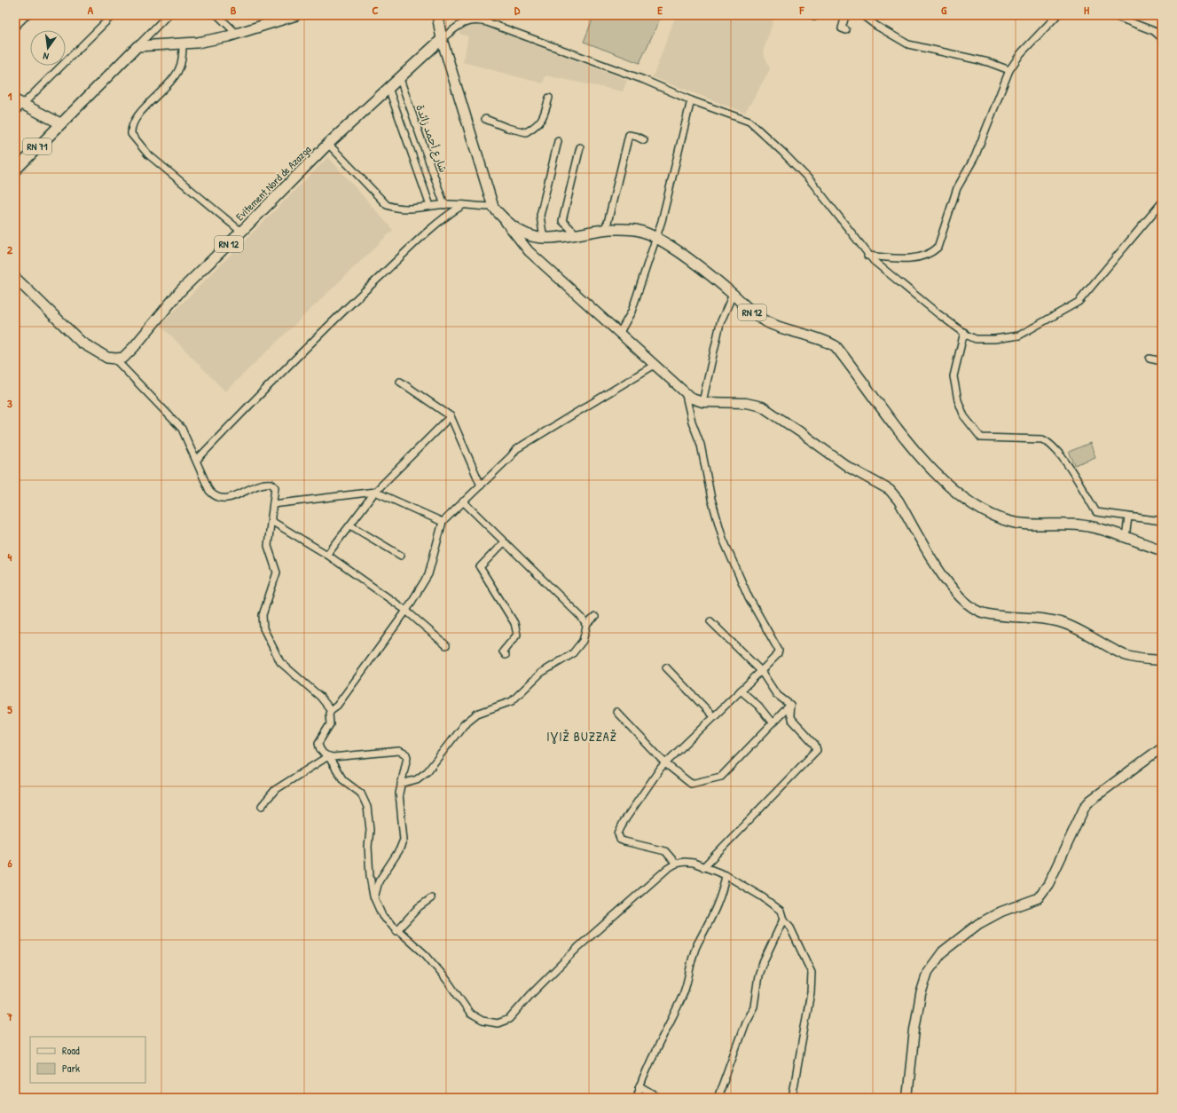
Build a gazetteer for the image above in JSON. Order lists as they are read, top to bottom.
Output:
{
  "streets": {
    "main road": ["RN 71", "Evitement Nord de Azazga", "RN 12"],
    "street": ["شارع أحمد زائدة"]
  },
  "crossings": [
    ["شارع أحمد زائدة", "Evitement Nord de Azazga"],
    ["Evitement Nord de Azazga", "RN 12"]
  ],
  "districts": ["IƔIŽ BUZZAŽ"],
  "legend": ["Road", "Park"],
  "north": "bottom",
  "grid": {
    "columns": [
      "A",
      "B",
      "C",
      "D",
      "E",
      "F",
      "G",
      "H"
    ],
    "rows": [
      "1",
      "2",
      "3",
      "4",
      "5",
      "6",
      "7"
    ]
  }
}
